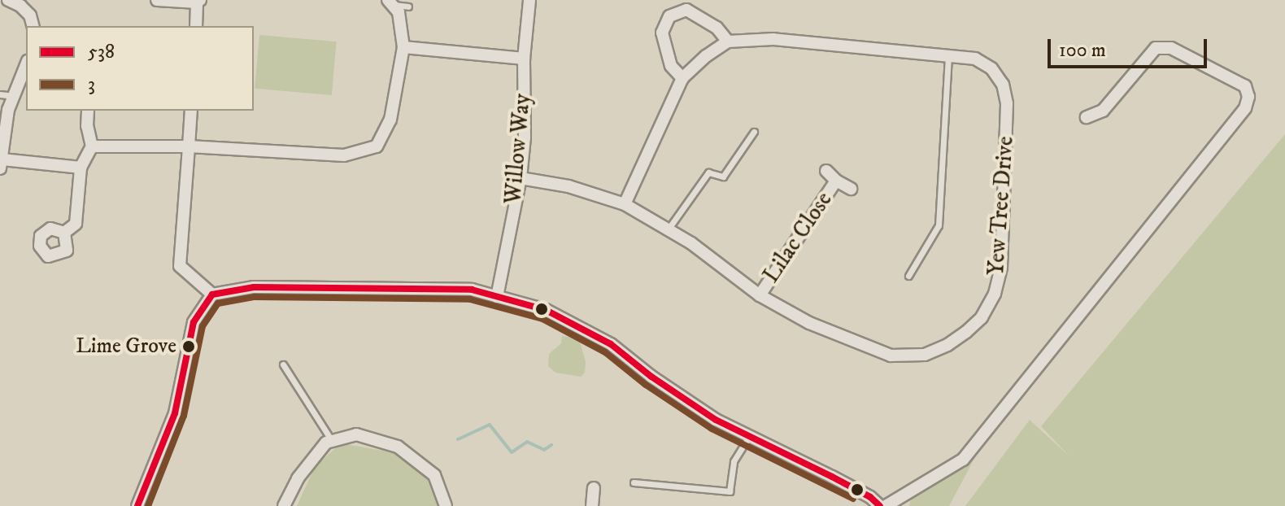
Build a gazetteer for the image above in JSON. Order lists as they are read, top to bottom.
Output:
{
  "streets": {
    "street": ["Willow Way", "Yew Tree Drive", "Lilac Close"]
  },
  "crossings": [
    ["Willow Way", "Yew Tree Drive"],
    ["Yew Tree Drive", "Lilac Close"]
  ],
  "places": ["Lime Grove"],
  "lines": ["transit line 538", "transit line 3"],
  "legend": ["538", "3"],
  "scale_bar": "100 m"
}
